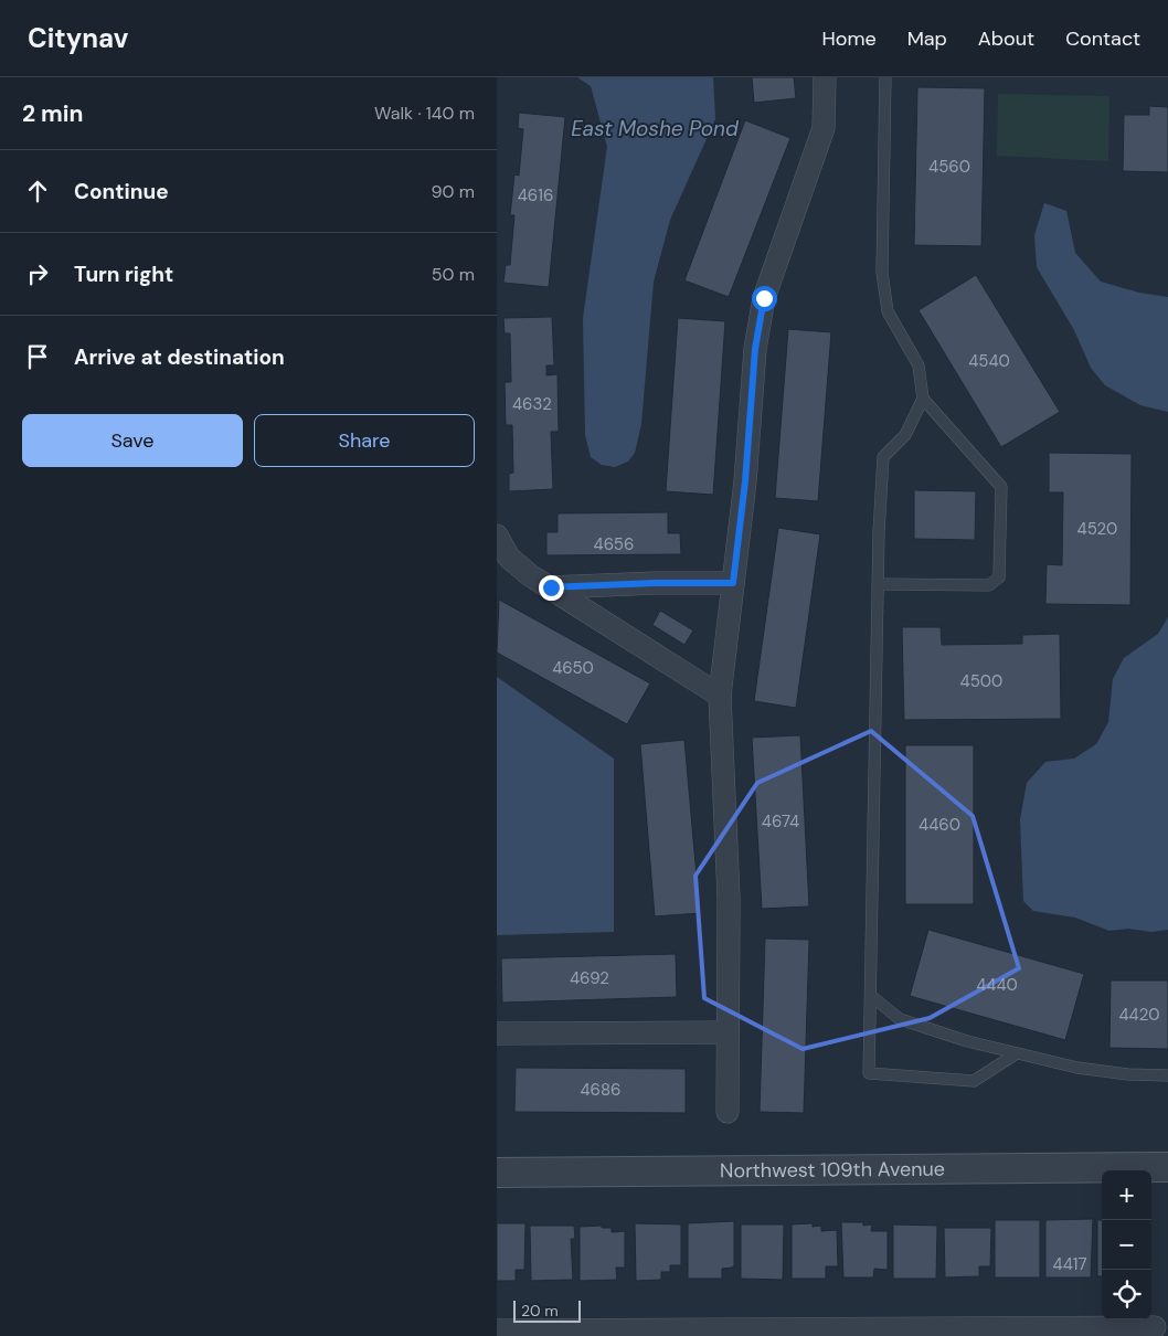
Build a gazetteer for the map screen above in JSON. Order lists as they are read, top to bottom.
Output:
{
  "streets": {
    "street": ["Northwest 109th Avenue"]
  },
  "water": ["East Moshe Pond"],
  "house_numbers": [
    "4560",
    "4616",
    "4540",
    "4632",
    "4520",
    "4656",
    "4650",
    "4500",
    "4674",
    "4460",
    "4692",
    "4440",
    "4420",
    "4686",
    "4417"
  ],
  "scale_bar": "20 m",
  "page": {
    "header": "Citynav",
    "nav": [
      "Home",
      "Map",
      "About",
      "Contact"
    ],
    "heading": ["2 min", "Walk · 140 m"],
    "list": [
      ["Continue", "90 m"],
      ["Turn right", "50 m"],
      "Arrive at destination"
    ],
    "buttons": ["Save", "Share"],
    "map_buttons": ["+", "−"],
    "scale": "20 m"
  }
}
